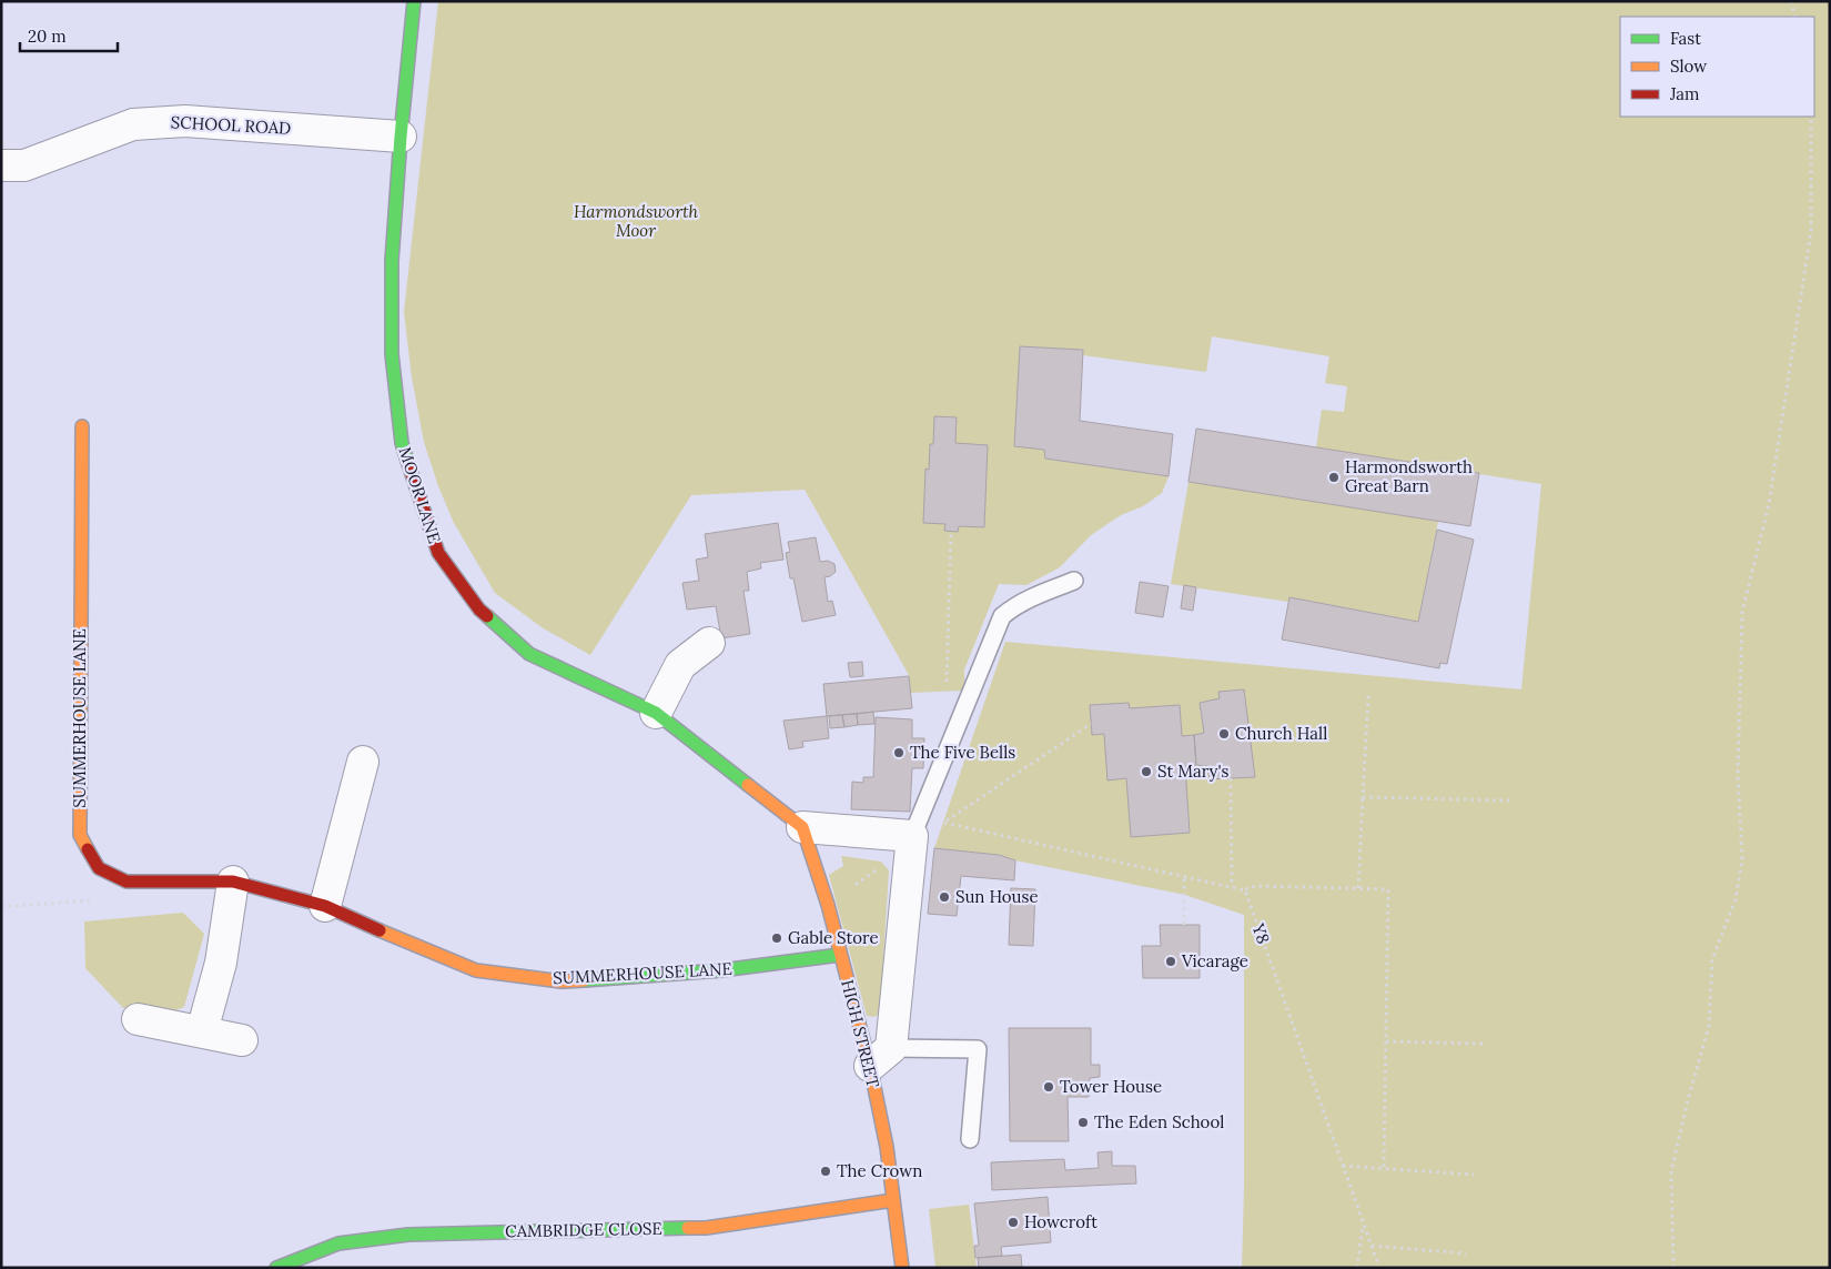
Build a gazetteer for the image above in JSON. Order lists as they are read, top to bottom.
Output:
{
  "streets": {
    "street": [
      "SCHOOL ROAD",
      "MOOR LANE",
      "SUMMERHOUSE LANE",
      "HIGH STREET",
      "CAMBRIDGE CLOSE"
    ],
    "path": ["Y8"]
  },
  "crossings": [
    ["SCHOOL ROAD", "MOOR LANE"],
    ["MOOR LANE", "HIGH STREET"],
    ["SUMMERHOUSE LANE", "HIGH STREET"],
    ["HIGH STREET", "CAMBRIDGE CLOSE"]
  ],
  "parks": ["Harmondsworth Moor"],
  "places": [
    "Harmondsworth Great Barn",
    "Church Hall",
    "The Five Bells",
    "St Mary's",
    "Sun House",
    "Gable Store",
    "Vicarage",
    "Tower House",
    "The Eden School",
    "The Crown",
    "Howcroft"
  ],
  "legend": ["Fast", "Slow", "Jam"],
  "scale_bar": "20 m"
}
